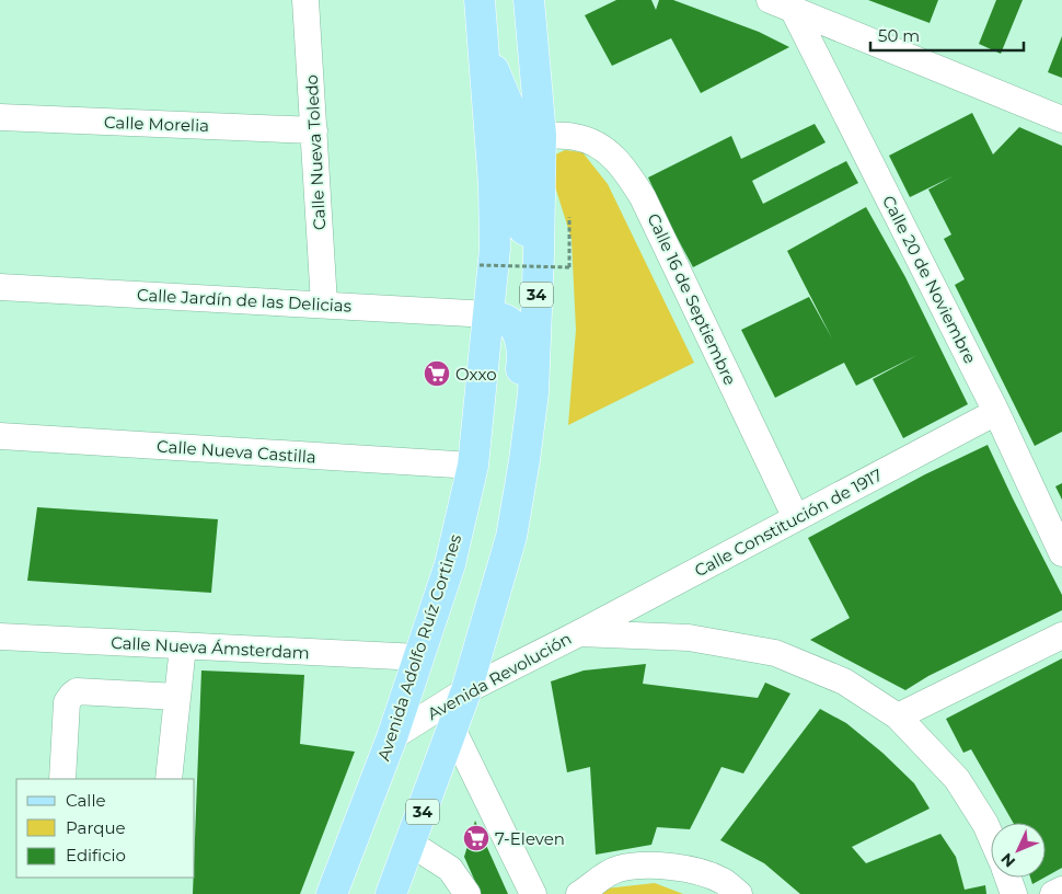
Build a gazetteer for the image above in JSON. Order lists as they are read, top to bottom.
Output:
{
  "streets": {
    "main road": ["34", "Avenida Adolfo Ruíz Cortines"],
    "street": [
      "Calle Morelia",
      "Calle Nueva Toledo",
      "Calle 20 de Noviembre",
      "Calle 16 de Septiembre",
      "Calle Jardín de las Delicias",
      "Calle Nueva Castilla",
      "Calle Constitución de 1917",
      "Calle Nueva Ámsterdam",
      "Avenida Revolución"
    ]
  },
  "crossings": [
    ["Calle Morelia", "Calle Nueva Toledo"],
    ["Calle Nueva Toledo", "Calle Jardín de las Delicias"],
    ["Calle 20 de Noviembre", "Calle Constitución de 1917"],
    ["34", "Calle 16 de Septiembre"],
    ["34", "Avenida Revolución"],
    ["Calle 16 de Septiembre", "Calle Constitución de 1917"],
    ["Calle Jardín de las Delicias", "Avenida Adolfo Ruíz Cortines"],
    ["Calle Nueva Castilla", "Avenida Adolfo Ruíz Cortines"],
    ["Calle Constitución de 1917", "Avenida Revolución"],
    ["Calle Nueva Ámsterdam", "Avenida Adolfo Ruíz Cortines"],
    ["Avenida Adolfo Ruíz Cortines", "Avenida Revolución"]
  ],
  "places": {
    "supermarket": ["Oxxo", "7-Eleven"]
  },
  "legend": ["Calle", "Parque", "Edificio"],
  "scale_bar": "50 m",
  "north": "bottom left"
}
